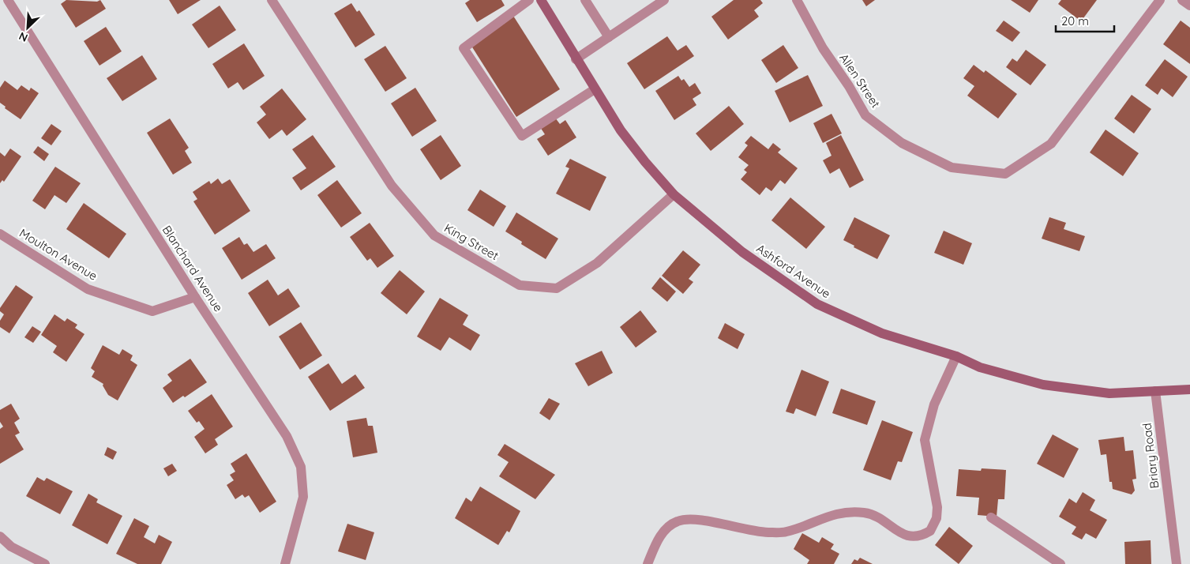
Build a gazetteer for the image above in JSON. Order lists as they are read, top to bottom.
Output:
{
  "streets": {
    "main road": ["Ashford Avenue"],
    "street": [
      "Allen Street",
      "King Street",
      "Moulton Avenue",
      "Blanchard Avenue",
      "Briary Road"
    ]
  },
  "crossings": [
    ["King Street", "Ashford Avenue"],
    ["Moulton Avenue", "Blanchard Avenue"],
    ["Ashford Avenue", "Briary Road"]
  ],
  "scale_bar": "20 m",
  "north": "bottom left"
}
